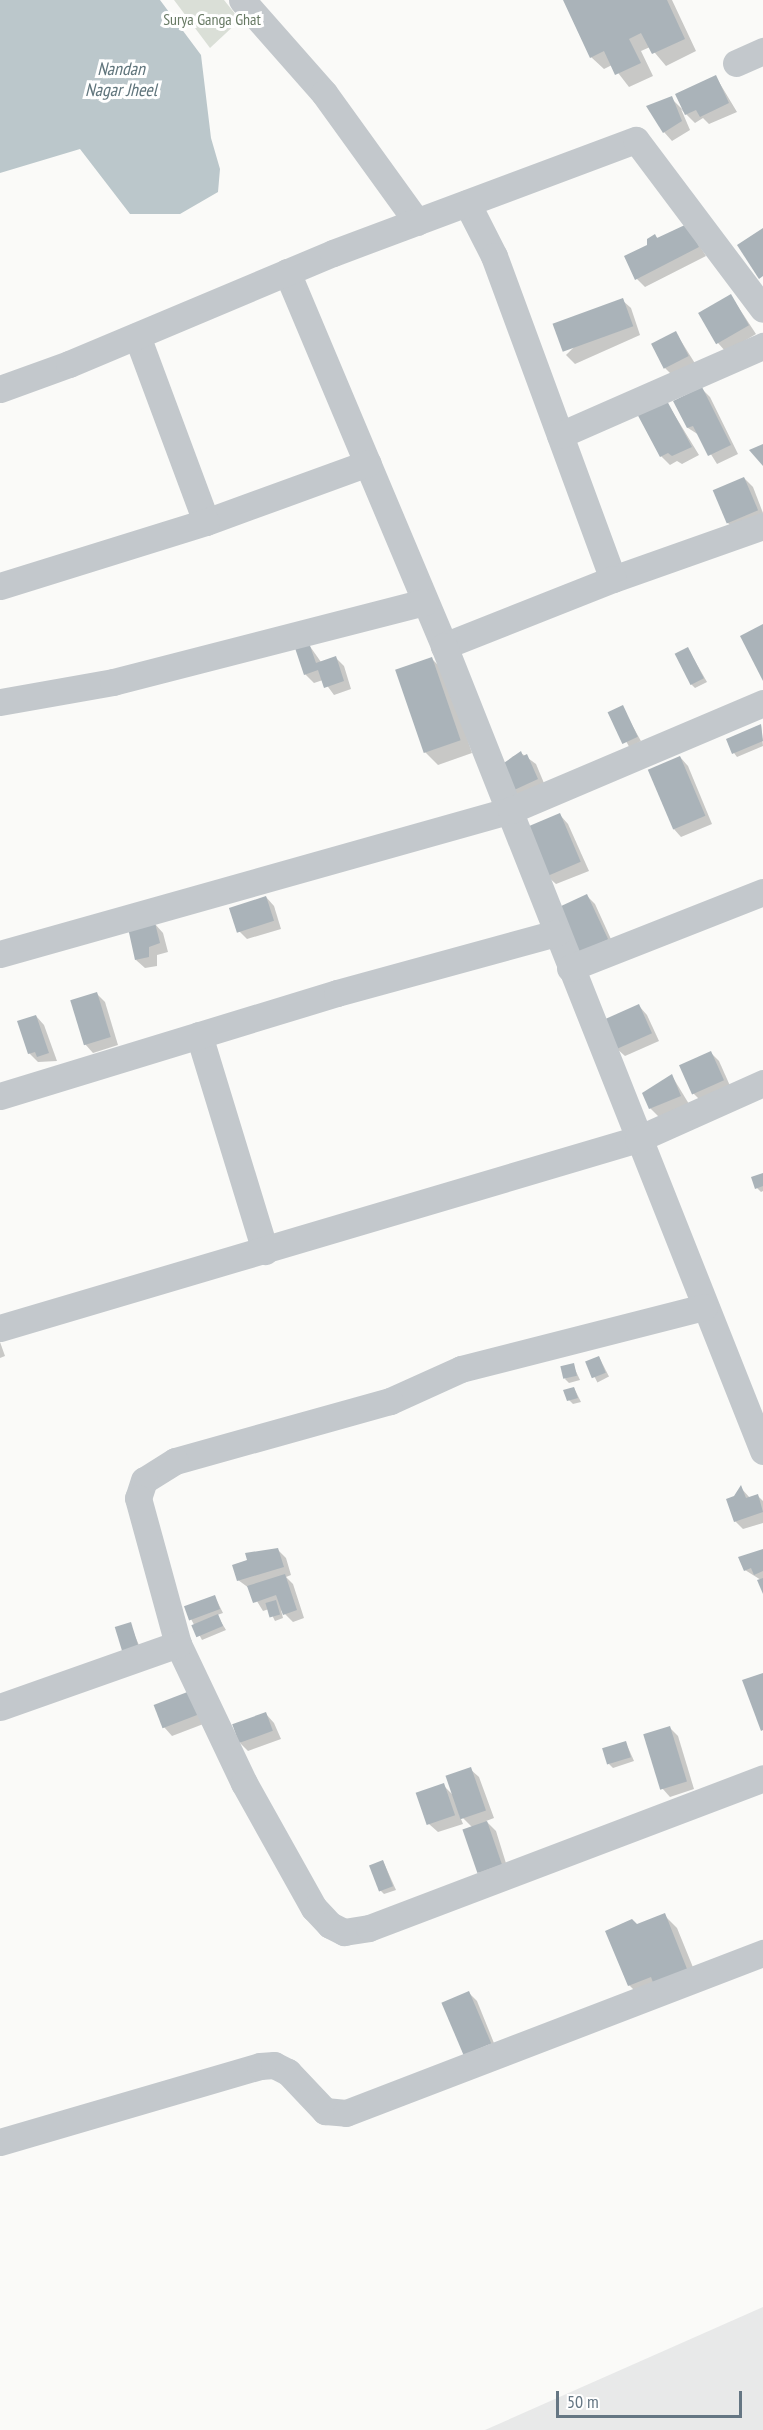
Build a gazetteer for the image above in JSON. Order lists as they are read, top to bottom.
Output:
{
  "water": ["Nandan Nagar Jheel"],
  "parks": ["Surya Ganga Ghat"],
  "scale_bar": "50 m"
}
